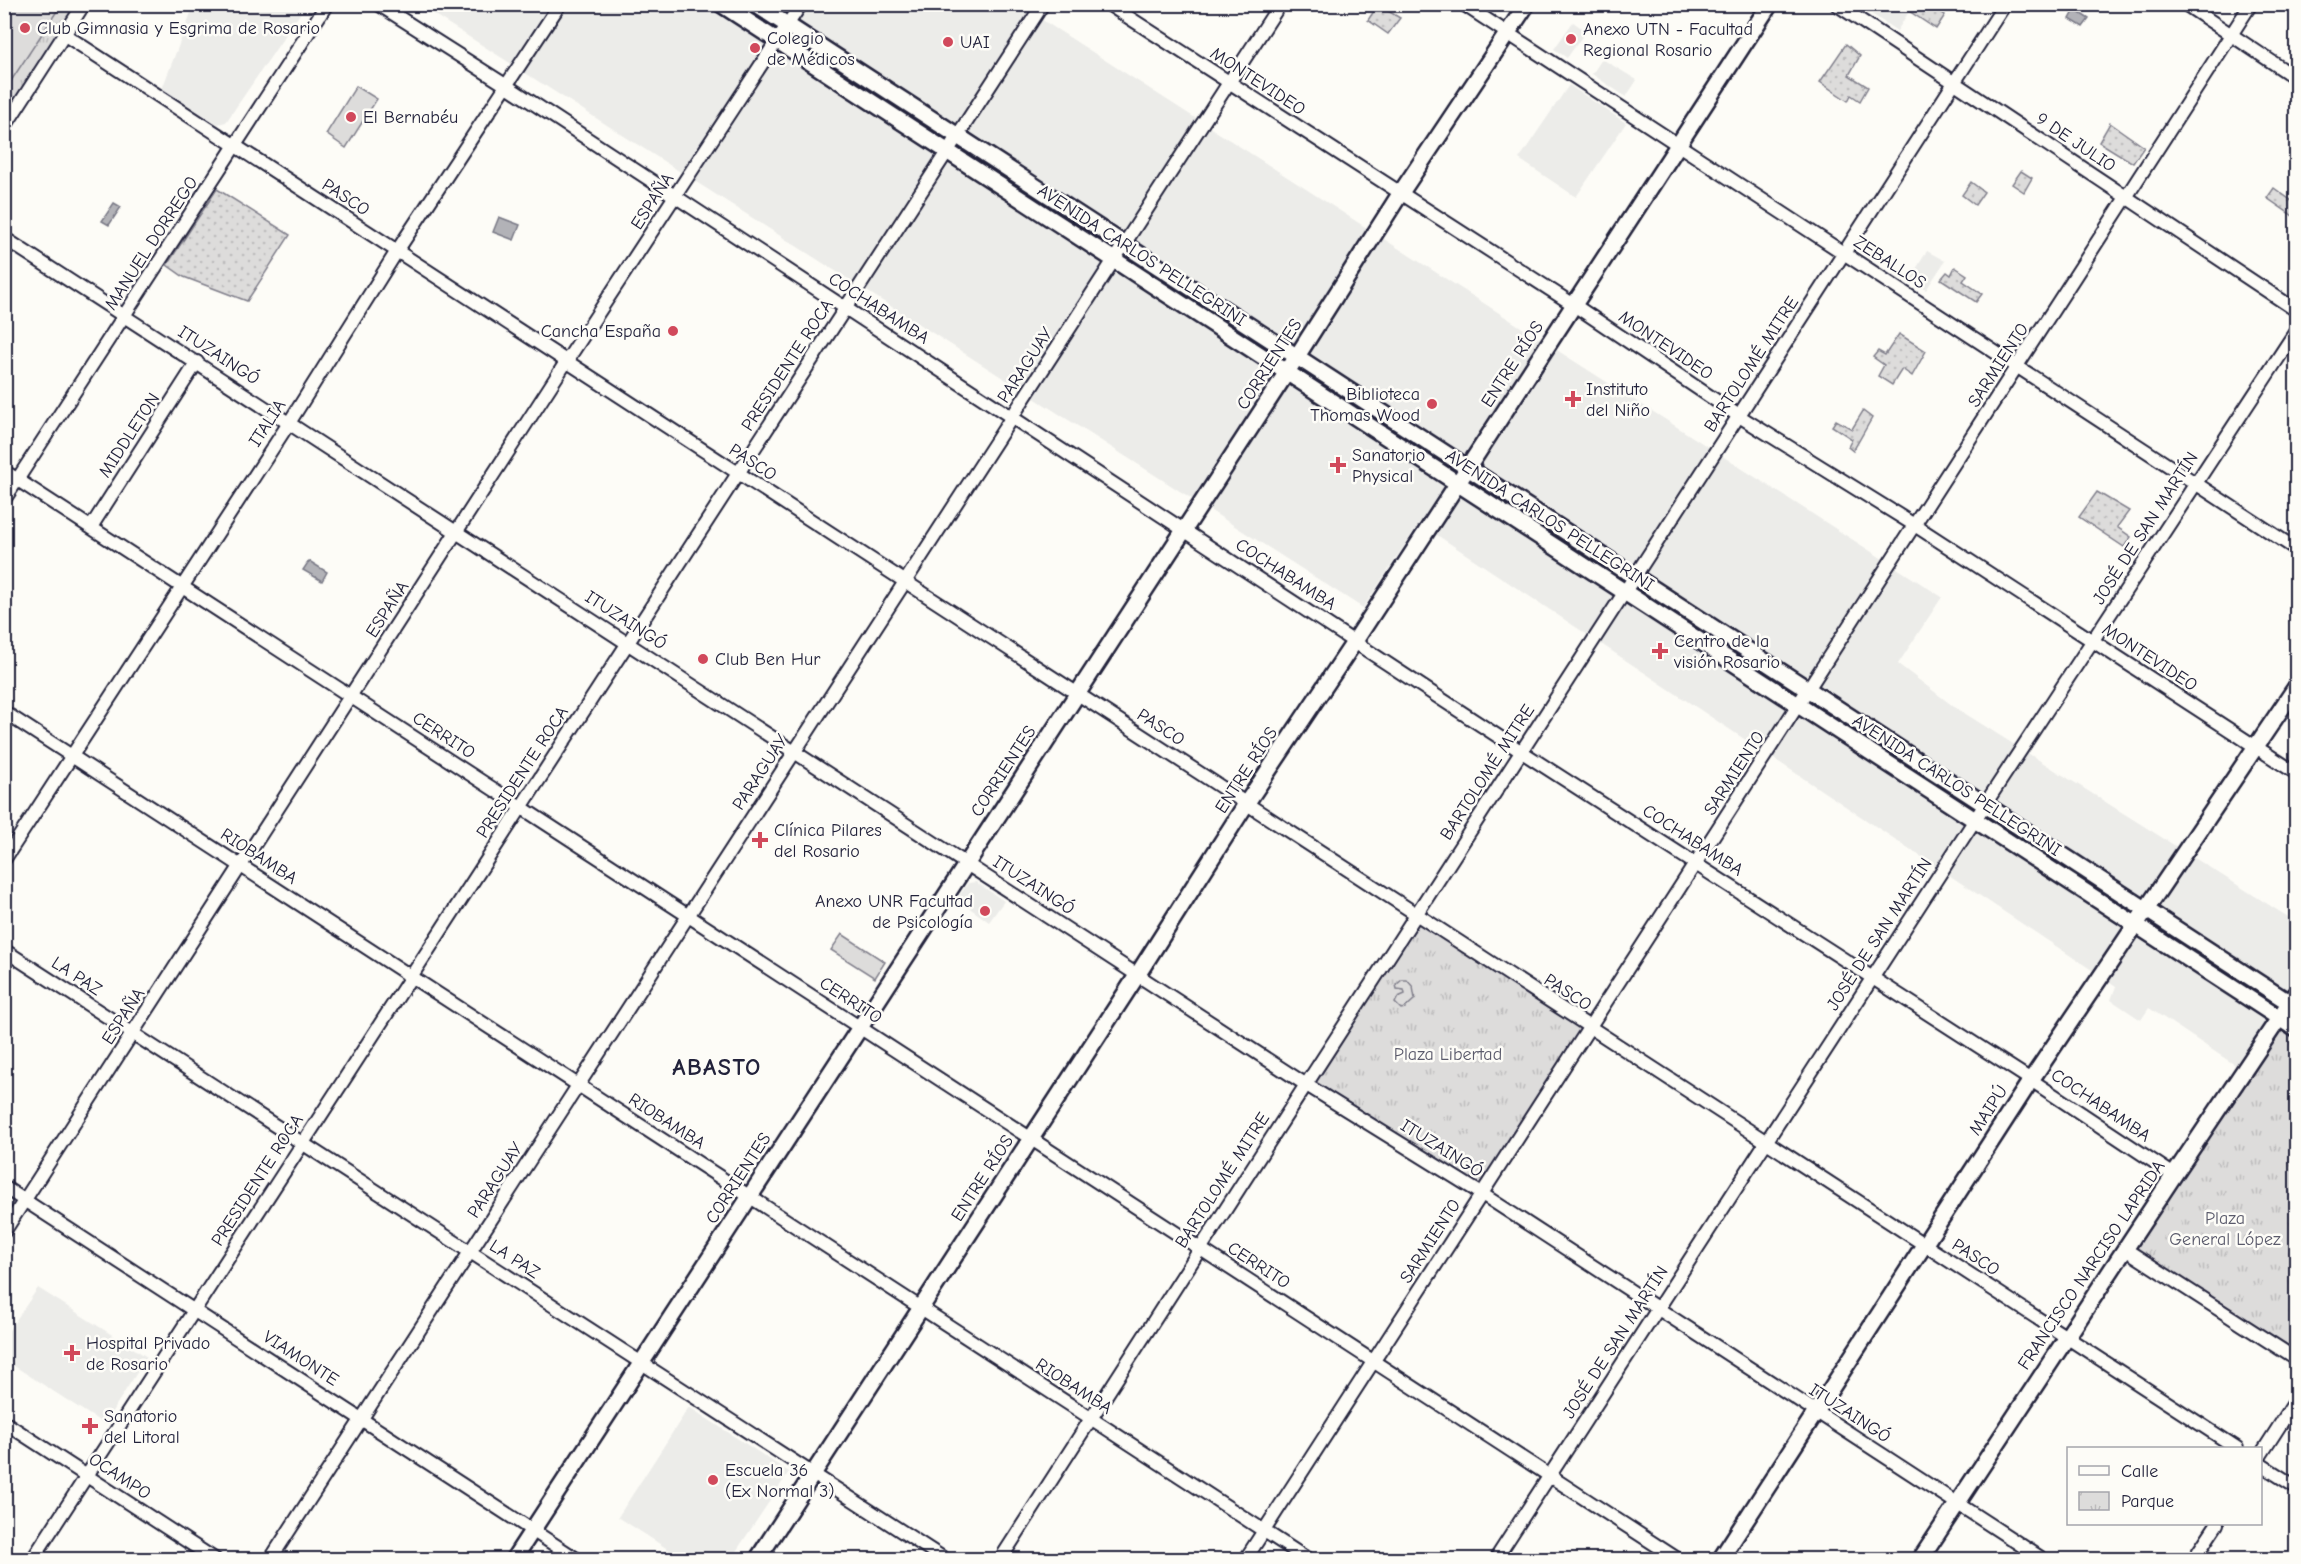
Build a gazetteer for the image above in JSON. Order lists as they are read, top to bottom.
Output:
{
  "streets": {
    "main road": [
      "AVENIDA CARLOS PELLEGRINI",
      "CORRIENTES",
      "ENTRE RÍOS",
      "MAIPÚ",
      "FRANCISCO NARCISO LAPRIDA"
    ],
    "street": [
      "MONTEVIDEO",
      "9 DE JULIO",
      "PASCO",
      "ESPAÑA",
      "MANUEL DORREGO",
      "ZEBALLOS",
      "COCHABAMBA",
      "ITUZAINGÓ",
      "BARTOLOMÉ MITRE",
      "PRESIDENTE ROCA",
      "PARAGUAY",
      "SARMIENTO",
      "ITALIA",
      "MIDDLETON",
      "JOSÉ DE SAN MARTÍN",
      "CERRITO",
      "RIOBAMBA",
      "LA PAZ",
      "VIAMONTE",
      "OCAMPO"
    ]
  },
  "crossings": [
    ["MONTEVIDEO", "CORRIENTES"],
    ["MONTEVIDEO", "ENTRE RÍOS"],
    ["MONTEVIDEO", "BARTOLOMÉ MITRE"],
    ["MONTEVIDEO", "PARAGUAY"],
    ["MONTEVIDEO", "SARMIENTO"],
    ["MONTEVIDEO", "JOSÉ DE SAN MARTÍN"],
    ["MONTEVIDEO", "MAIPÚ"],
    ["9 DE JULIO", "BARTOLOMÉ MITRE"],
    ["9 DE JULIO", "SARMIENTO"],
    ["PASCO", "ESPAÑA"],
    ["PASCO", "MANUEL DORREGO"],
    ["PASCO", "CORRIENTES"],
    ["PASCO", "ENTRE RÍOS"],
    ["PASCO", "BARTOLOMÉ MITRE"],
    ["PASCO", "PRESIDENTE ROCA"],
    ["PASCO", "PARAGUAY"],
    ["PASCO", "SARMIENTO"],
    ["PASCO", "ITALIA"],
    ["PASCO", "JOSÉ DE SAN MARTÍN"],
    ["PASCO", "MAIPÚ"],
    ["PASCO", "FRANCISCO NARCISO LAPRIDA"],
    ["ESPAÑA", "AVENIDA CARLOS PELLEGRINI"],
    ["ESPAÑA", "COCHABAMBA"],
    ["ESPAÑA", "ITUZAINGÓ"],
    ["ESPAÑA", "CERRITO"],
    ["ESPAÑA", "RIOBAMBA"],
    ["ESPAÑA", "LA PAZ"],
    ["ESPAÑA", "VIAMONTE"],
    ["MANUEL DORREGO", "ITUZAINGÓ"],
    ["MANUEL DORREGO", "CERRITO"],
    ["AVENIDA CARLOS PELLEGRINI", "CORRIENTES"],
    ["AVENIDA CARLOS PELLEGRINI", "ENTRE RÍOS"],
    ["AVENIDA CARLOS PELLEGRINI", "BARTOLOMÉ MITRE"],
    ["AVENIDA CARLOS PELLEGRINI", "PRESIDENTE ROCA"],
    ["AVENIDA CARLOS PELLEGRINI", "PARAGUAY"],
    ["AVENIDA CARLOS PELLEGRINI", "SARMIENTO"],
    ["AVENIDA CARLOS PELLEGRINI", "JOSÉ DE SAN MARTÍN"],
    ["AVENIDA CARLOS PELLEGRINI", "MAIPÚ"],
    ["AVENIDA CARLOS PELLEGRINI", "FRANCISCO NARCISO LAPRIDA"],
    ["ZEBALLOS", "CORRIENTES"],
    ["ZEBALLOS", "ENTRE RÍOS"],
    ["ZEBALLOS", "BARTOLOMÉ MITRE"],
    ["ZEBALLOS", "SARMIENTO"],
    ["ZEBALLOS", "JOSÉ DE SAN MARTÍN"],
    ["COCHABAMBA", "CORRIENTES"],
    ["COCHABAMBA", "ENTRE RÍOS"],
    ["COCHABAMBA", "BARTOLOMÉ MITRE"],
    ["COCHABAMBA", "PRESIDENTE ROCA"],
    ["COCHABAMBA", "PARAGUAY"],
    ["COCHABAMBA", "SARMIENTO"],
    ["COCHABAMBA", "ITALIA"],
    ["COCHABAMBA", "JOSÉ DE SAN MARTÍN"],
    ["COCHABAMBA", "MAIPÚ"],
    ["COCHABAMBA", "FRANCISCO NARCISO LAPRIDA"],
    ["ITUZAINGÓ", "CORRIENTES"],
    ["ITUZAINGÓ", "ENTRE RÍOS"],
    ["ITUZAINGÓ", "BARTOLOMÉ MITRE"],
    ["ITUZAINGÓ", "PRESIDENTE ROCA"],
    ["ITUZAINGÓ", "PARAGUAY"],
    ["ITUZAINGÓ", "SARMIENTO"],
    ["ITUZAINGÓ", "ITALIA"],
    ["ITUZAINGÓ", "MIDDLETON"],
    ["ITUZAINGÓ", "JOSÉ DE SAN MARTÍN"],
    ["ITUZAINGÓ", "MAIPÚ"],
    ["ITUZAINGÓ", "FRANCISCO NARCISO LAPRIDA"],
    ["CORRIENTES", "CERRITO"],
    ["CORRIENTES", "RIOBAMBA"],
    ["CORRIENTES", "LA PAZ"],
    ["CORRIENTES", "VIAMONTE"],
    ["ENTRE RÍOS", "CERRITO"],
    ["ENTRE RÍOS", "RIOBAMBA"],
    ["ENTRE RÍOS", "LA PAZ"],
    ["BARTOLOMÉ MITRE", "CERRITO"],
    ["BARTOLOMÉ MITRE", "RIOBAMBA"],
    ["PRESIDENTE ROCA", "CERRITO"],
    ["PRESIDENTE ROCA", "RIOBAMBA"],
    ["PRESIDENTE ROCA", "LA PAZ"],
    ["PRESIDENTE ROCA", "VIAMONTE"],
    ["PRESIDENTE ROCA", "OCAMPO"],
    ["PARAGUAY", "CERRITO"],
    ["PARAGUAY", "RIOBAMBA"],
    ["PARAGUAY", "LA PAZ"],
    ["PARAGUAY", "VIAMONTE"],
    ["SARMIENTO", "CERRITO"],
    ["SARMIENTO", "RIOBAMBA"],
    ["ITALIA", "CERRITO"],
    ["ITALIA", "RIOBAMBA"],
    ["MIDDLETON", "CERRITO"],
    ["JOSÉ DE SAN MARTÍN", "CERRITO"]
  ],
  "districts": ["ABASTO"],
  "parks": ["Plaza Libertad", "Plaza General López"],
  "places": {
    "other": [
      "Club Gimnasia y Esgrima de Rosario",
      "Anexo UTN - Facultad Regional Rosario",
      "UAI",
      "Colegio de Médicos",
      "El Bernabéu",
      "Cancha España",
      "Biblioteca Thomas Wood",
      "Club Ben Hur",
      "Anexo UNR Facultad de Psicología",
      "Escuela 36 (Ex Normal 3)"
    ],
    "health": [
      "Instituto del Niño",
      "Sanatorio Physical",
      "Centro de la visión Rosario",
      "Clínica Pilares del Rosario",
      "Hospital Privado de Rosario",
      "Sanatorio del Litoral"
    ]
  },
  "legend": ["Calle", "Parque"]
}
